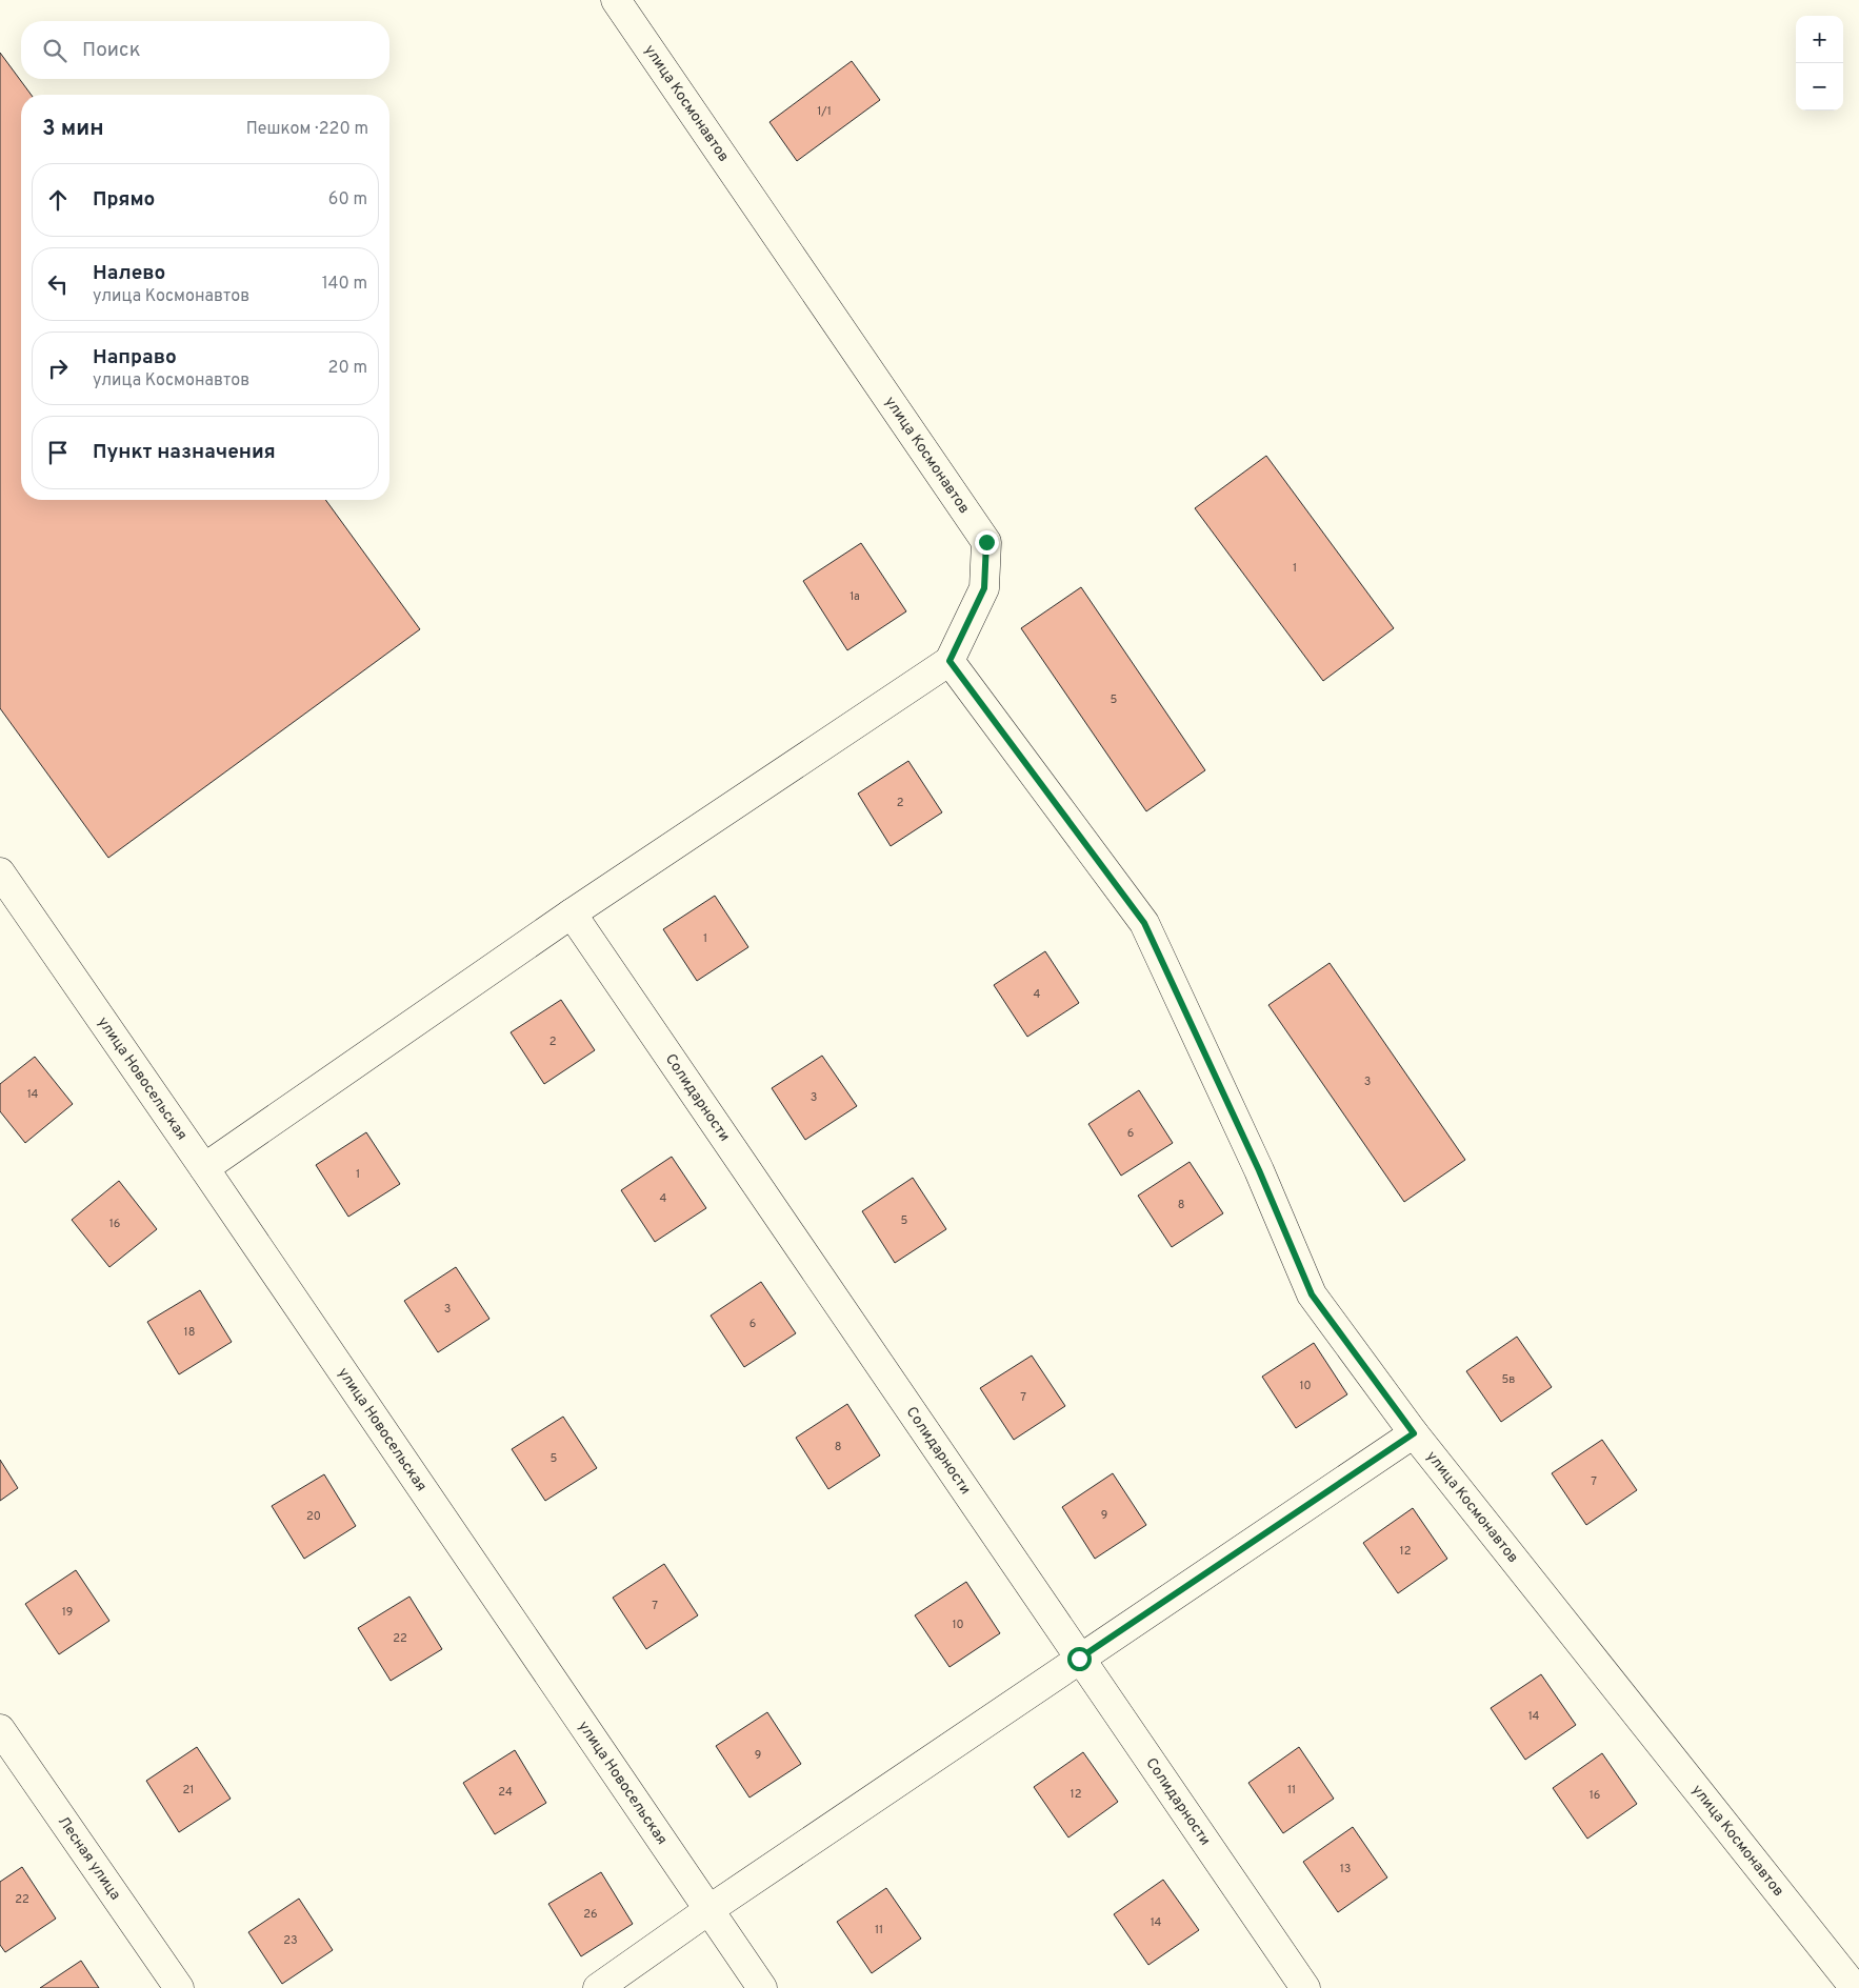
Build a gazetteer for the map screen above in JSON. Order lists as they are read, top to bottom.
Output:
{
  "streets": {
    "street": [
      "улица Космонавтов",
      "улица Новосельская",
      "Солидарности",
      "Лесная улица"
    ]
  },
  "house_numbers": [
    "1/1",
    "1",
    "1а",
    "5",
    "2",
    "1",
    "4",
    "2",
    "3",
    "14",
    "3",
    "6",
    "1",
    "4",
    "8",
    "5",
    "16",
    "3",
    "6",
    "18",
    "5в",
    "10",
    "7",
    "8",
    "5",
    "7",
    "9",
    "20",
    "12",
    "7",
    "19",
    "10",
    "22",
    "14",
    "9",
    "21",
    "11",
    "24",
    "12",
    "16",
    "13",
    "22",
    "26",
    "14",
    "11",
    "23"
  ],
  "page": {
    "map_buttons": ["+", "−"],
    "search": "Поиск",
    "heading": ["3 мин", "Пешком · 220 m"],
    "list": [
      ["Прямо", "60 m"],
      ["Налево", "улица Космонавтов", "140 m"],
      ["Направо", "улица Космонавтов", "20 m"],
      "Пункт назначения"
    ]
  }
}
